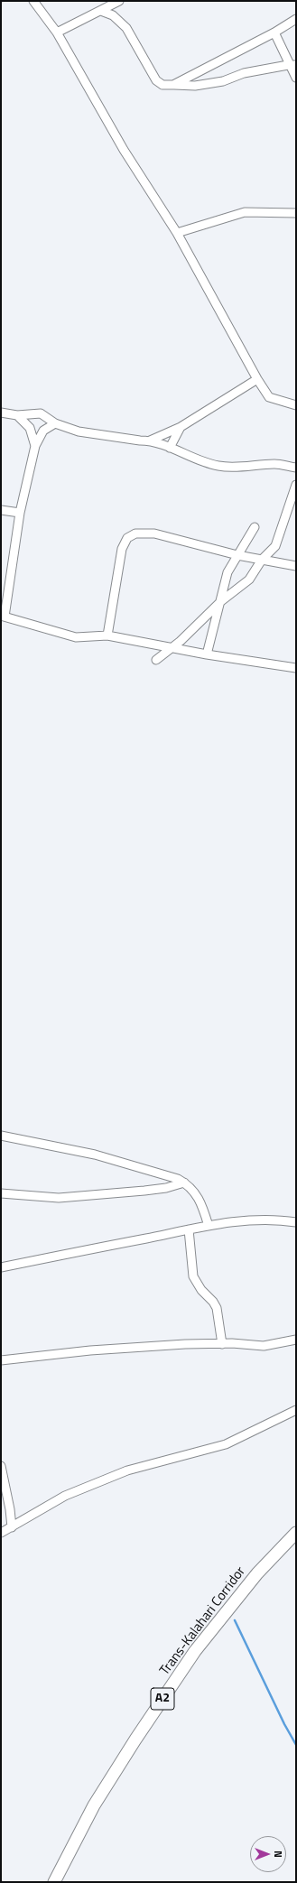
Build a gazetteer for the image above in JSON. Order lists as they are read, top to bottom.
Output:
{
  "streets": {
    "highway": ["Trans-Kalahari Corridor", "A2"]
  },
  "north": "right"
}
